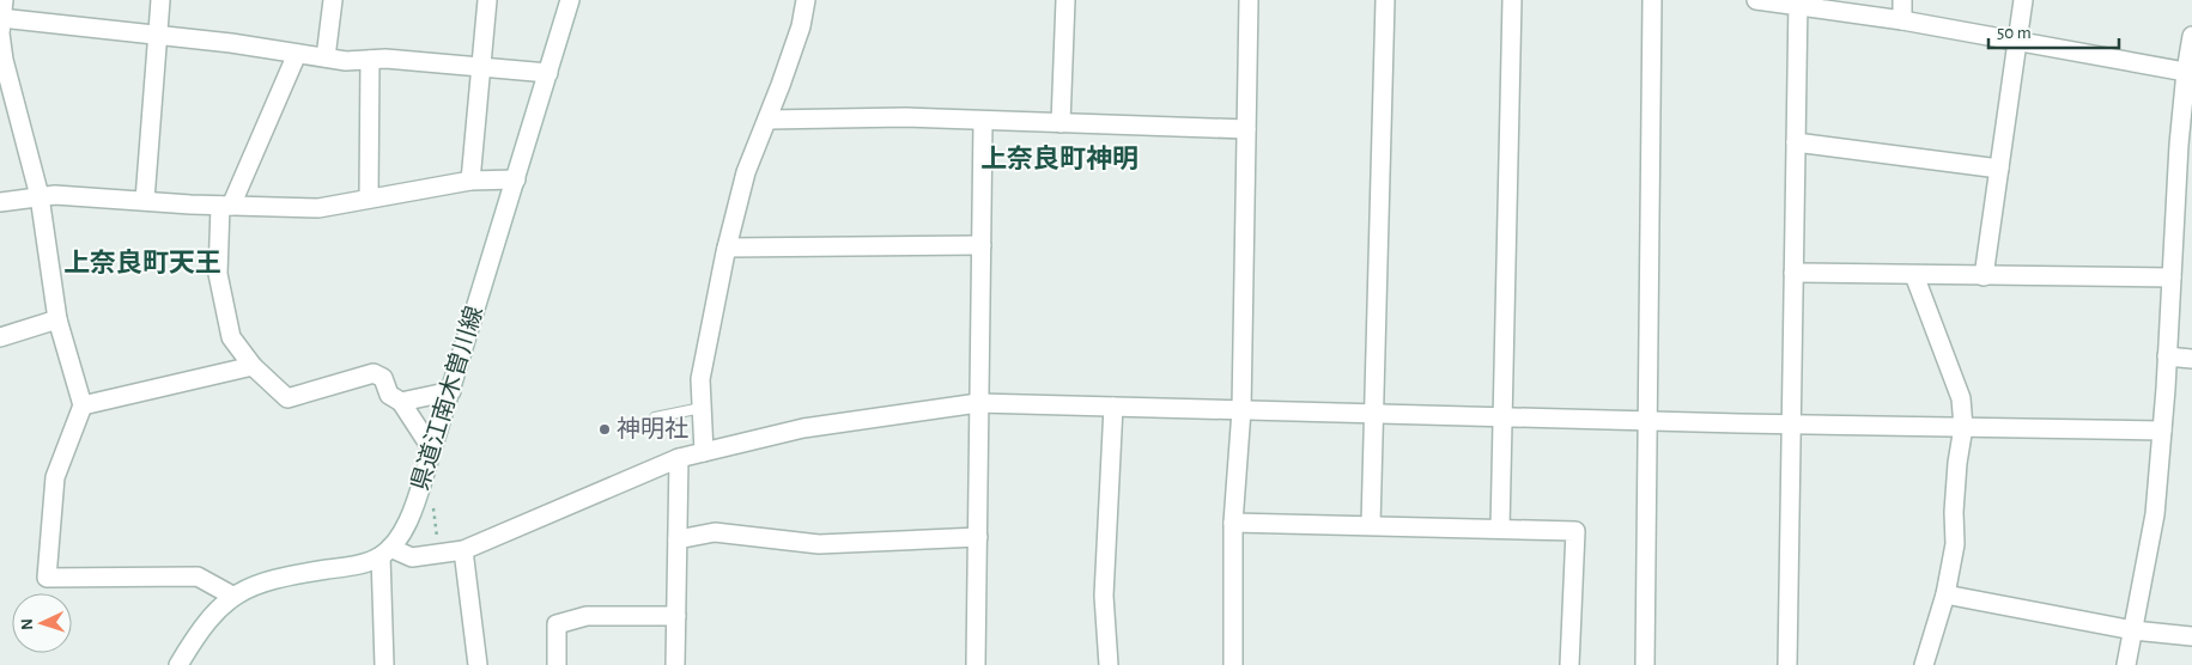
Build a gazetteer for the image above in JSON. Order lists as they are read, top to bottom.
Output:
{
  "streets": {
    "street": ["県道江南木曽川線"]
  },
  "districts": ["上奈良町神明", "上奈良町天王"],
  "places": ["神明社"],
  "scale_bar": "50 m",
  "north": "left"
}
